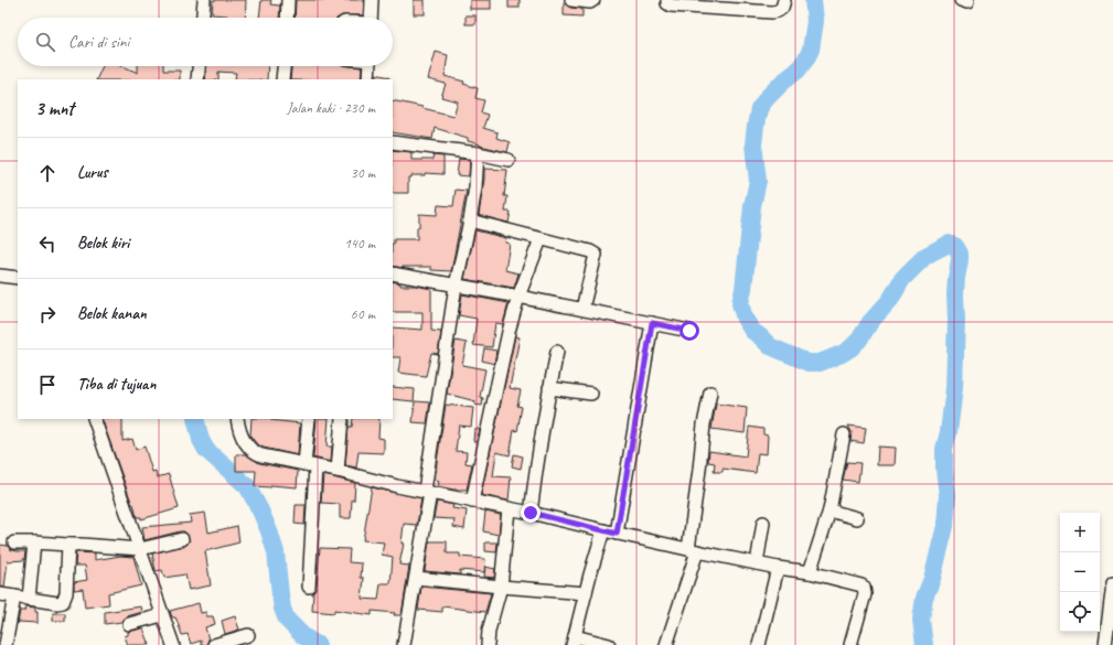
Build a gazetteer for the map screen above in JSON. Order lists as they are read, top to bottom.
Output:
{
  "page": {
    "search": "Cari di sini",
    "heading": ["3 mnt", "Jalan kaki · 230 m"],
    "list": [
      ["Lurus", "30 m"],
      ["Belok kiri", "140 m"],
      ["Belok kanan", "60 m"],
      "Tiba di tujuan"
    ],
    "map_buttons": ["+", "−"]
  }
}
